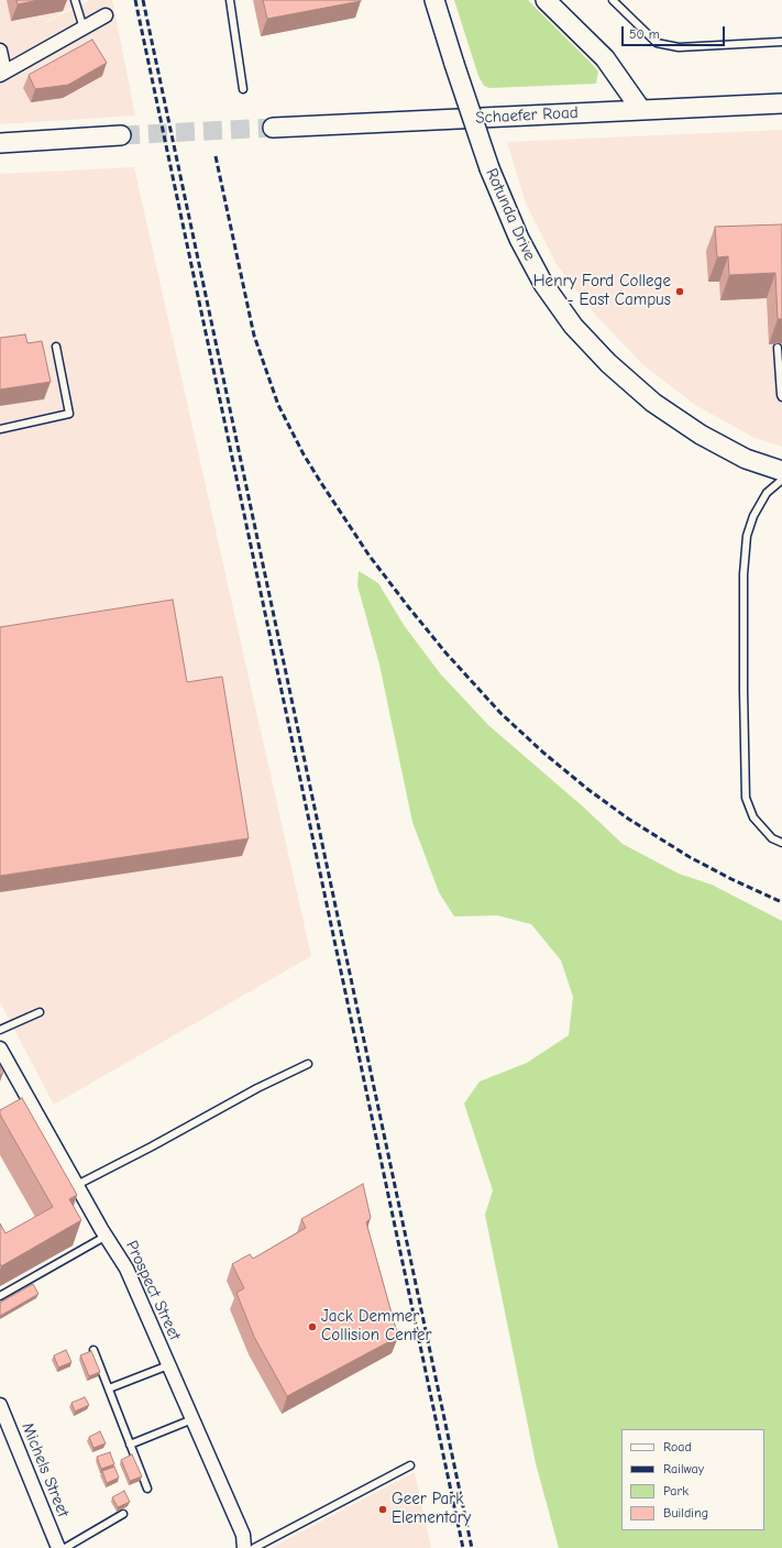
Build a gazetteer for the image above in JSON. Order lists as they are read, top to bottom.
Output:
{
  "streets": {
    "main road": ["Schaefer Road", "Rotunda Drive"],
    "street": ["Prospect Street", "Michels Street"]
  },
  "places": ["Henry Ford College - East Campus", "Jack Demmer Collision Center", "Geer Park Elementary"],
  "legend": [
    "Road",
    "Railway",
    "Park",
    "Building"
  ],
  "scale_bar": "50 m"
}
